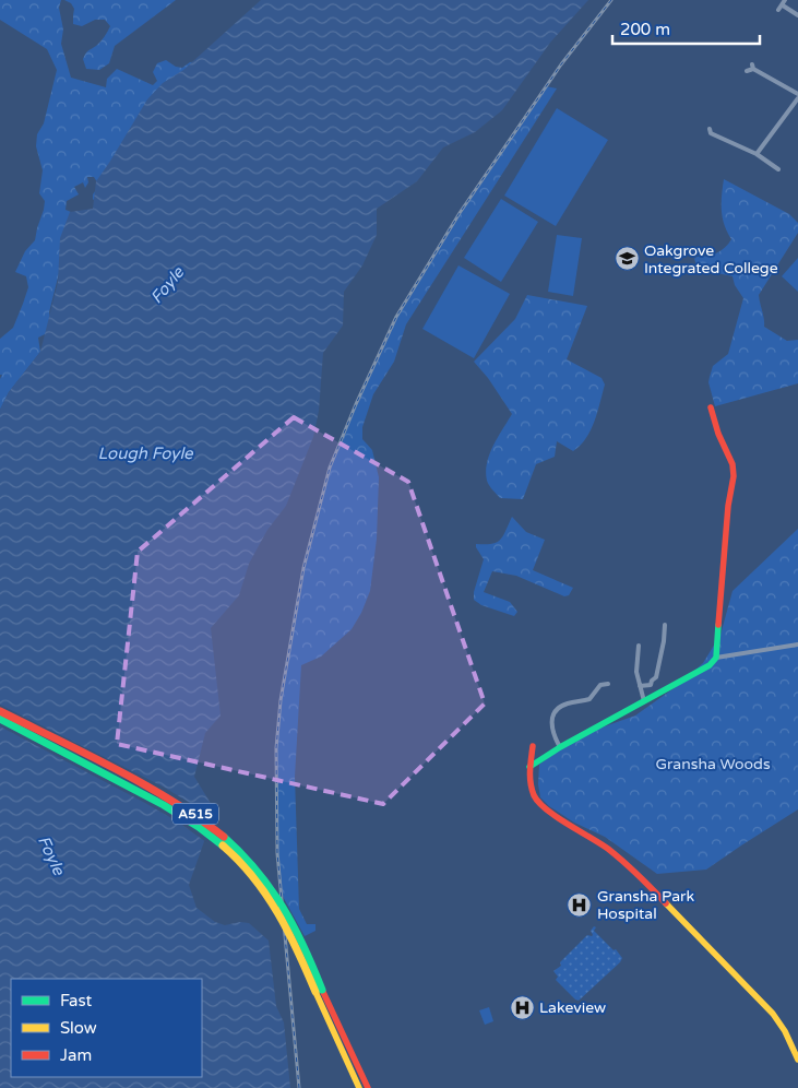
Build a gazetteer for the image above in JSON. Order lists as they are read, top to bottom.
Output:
{
  "streets": {
    "main road": ["A515"]
  },
  "water": ["Foyle", "Lough Foyle"],
  "parks": ["Gransha Woods"],
  "places": {
    "school or university": ["Oakgrove Integrated College"],
    "hospital": ["Gransha Park Hospital", "Lakeview"]
  },
  "legend": ["Fast", "Slow", "Jam"],
  "scale_bar": "200 m"
}
